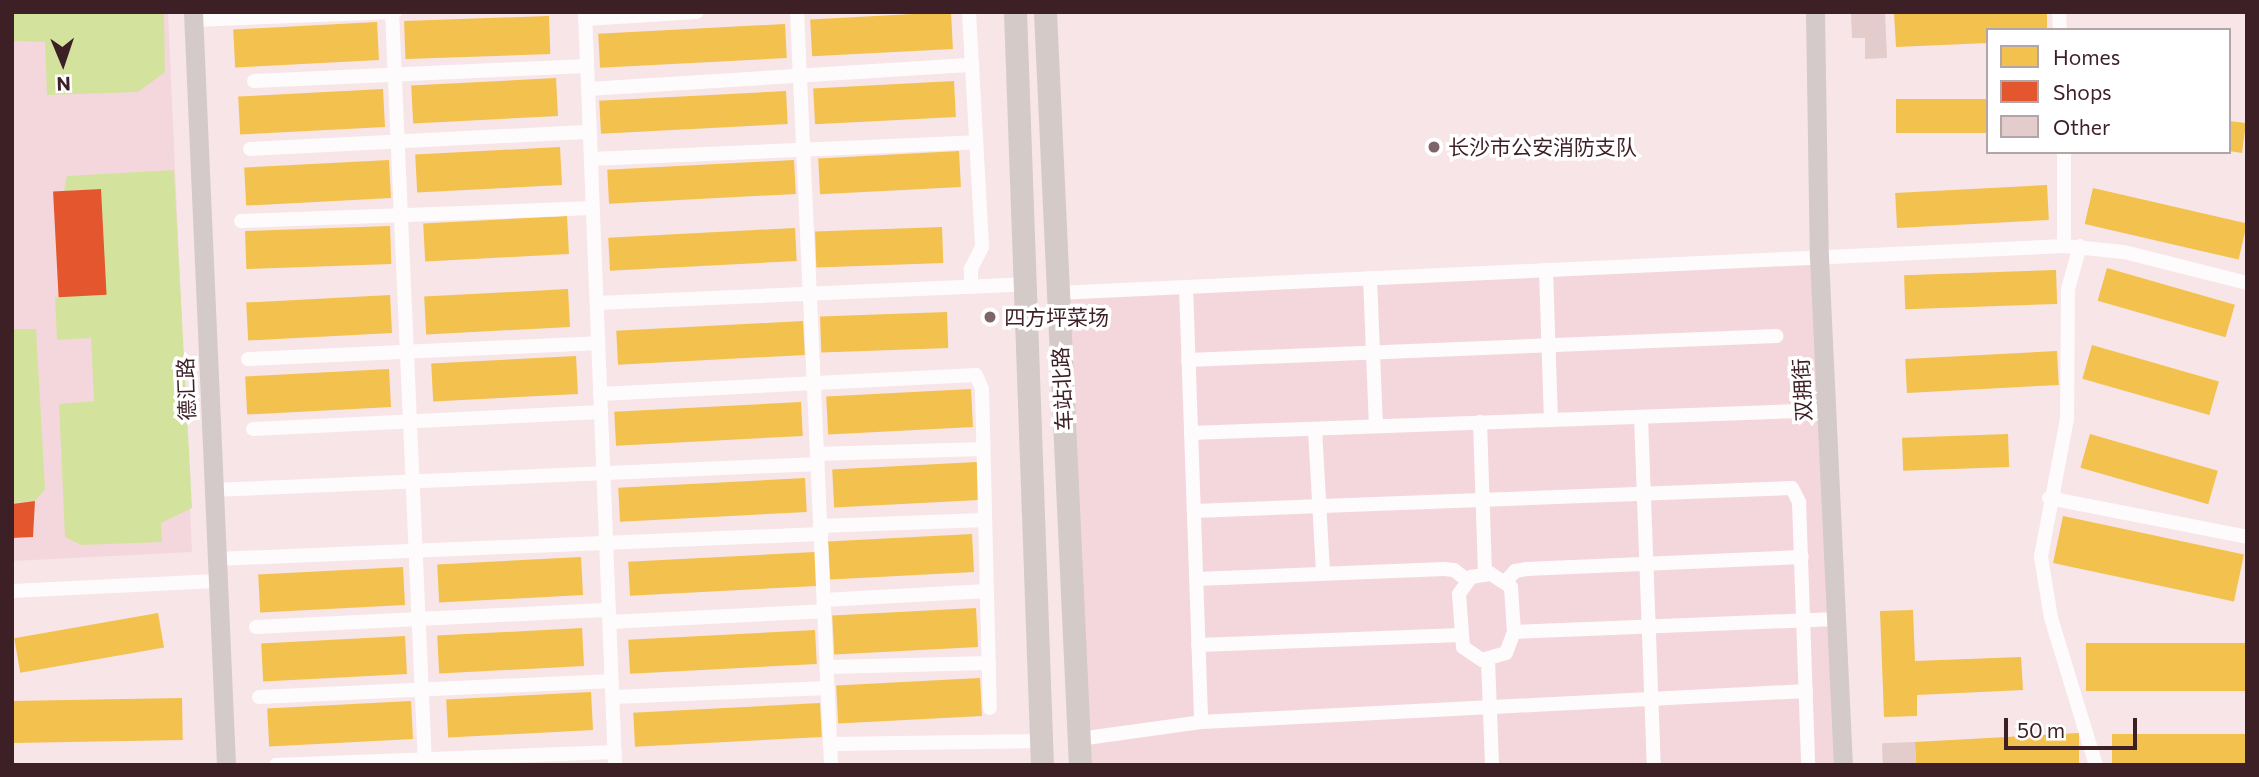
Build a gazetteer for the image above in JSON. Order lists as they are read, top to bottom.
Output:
{
  "streets": {
    "main road": ["车站北路"],
    "street": ["德汇路", "双拥街"]
  },
  "places": ["长沙市公安消防支队", "四方坪菜场"],
  "legend": ["Homes", "Shops", "Other"],
  "scale_bar": "50 m",
  "north": "bottom"
}
